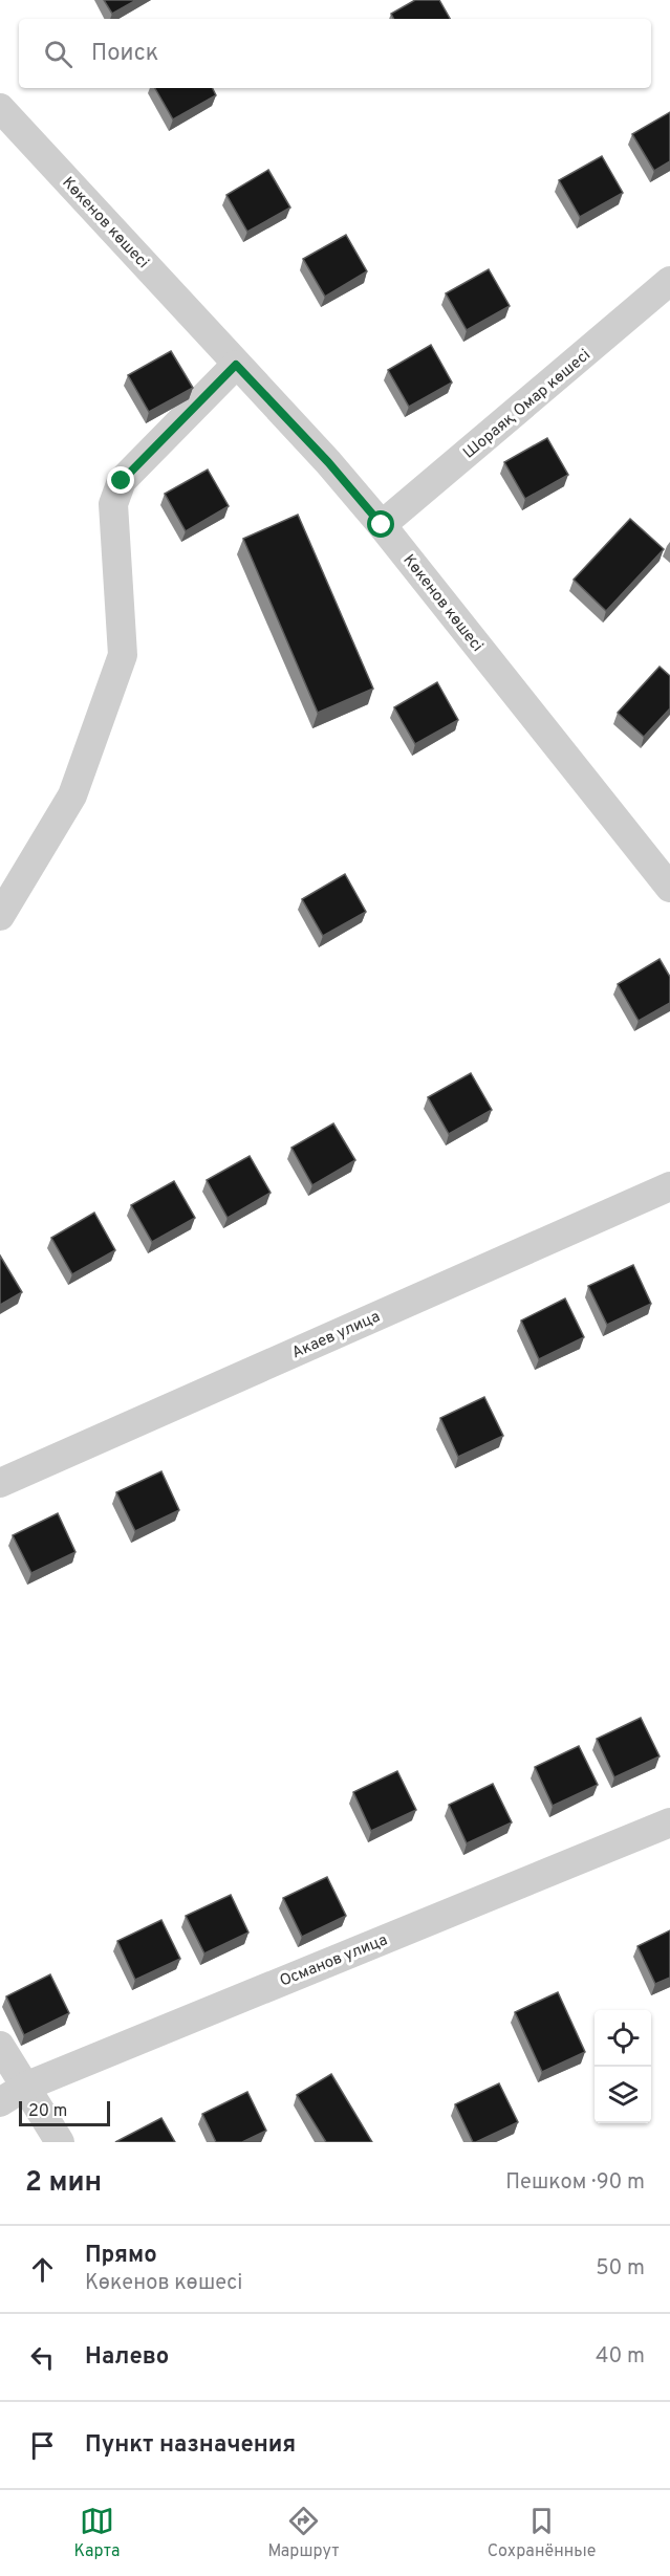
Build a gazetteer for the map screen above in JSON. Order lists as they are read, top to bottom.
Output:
{
  "streets": {
    "street": [
      "Көкенов көшесі",
      "Шораяқ Омар көшесі",
      "Акаев улица",
      "Османов улица"
    ]
  },
  "crossings": [
    ["Көкенов көшесі", "Шораяқ Омар көшесі"]
  ],
  "scale_bar": "20 m",
  "page": {
    "search": "Поиск",
    "scale": "20 m",
    "heading": ["2 мин", "Пешком · 90 m"],
    "list": [
      ["Прямо", "Көкенов көшесі", "50 m"],
      ["Налево", "40 m"],
      "Пункт назначения"
    ],
    "nav": ["Карта", "Маршрут", "Сохранённые"]
  }
}
